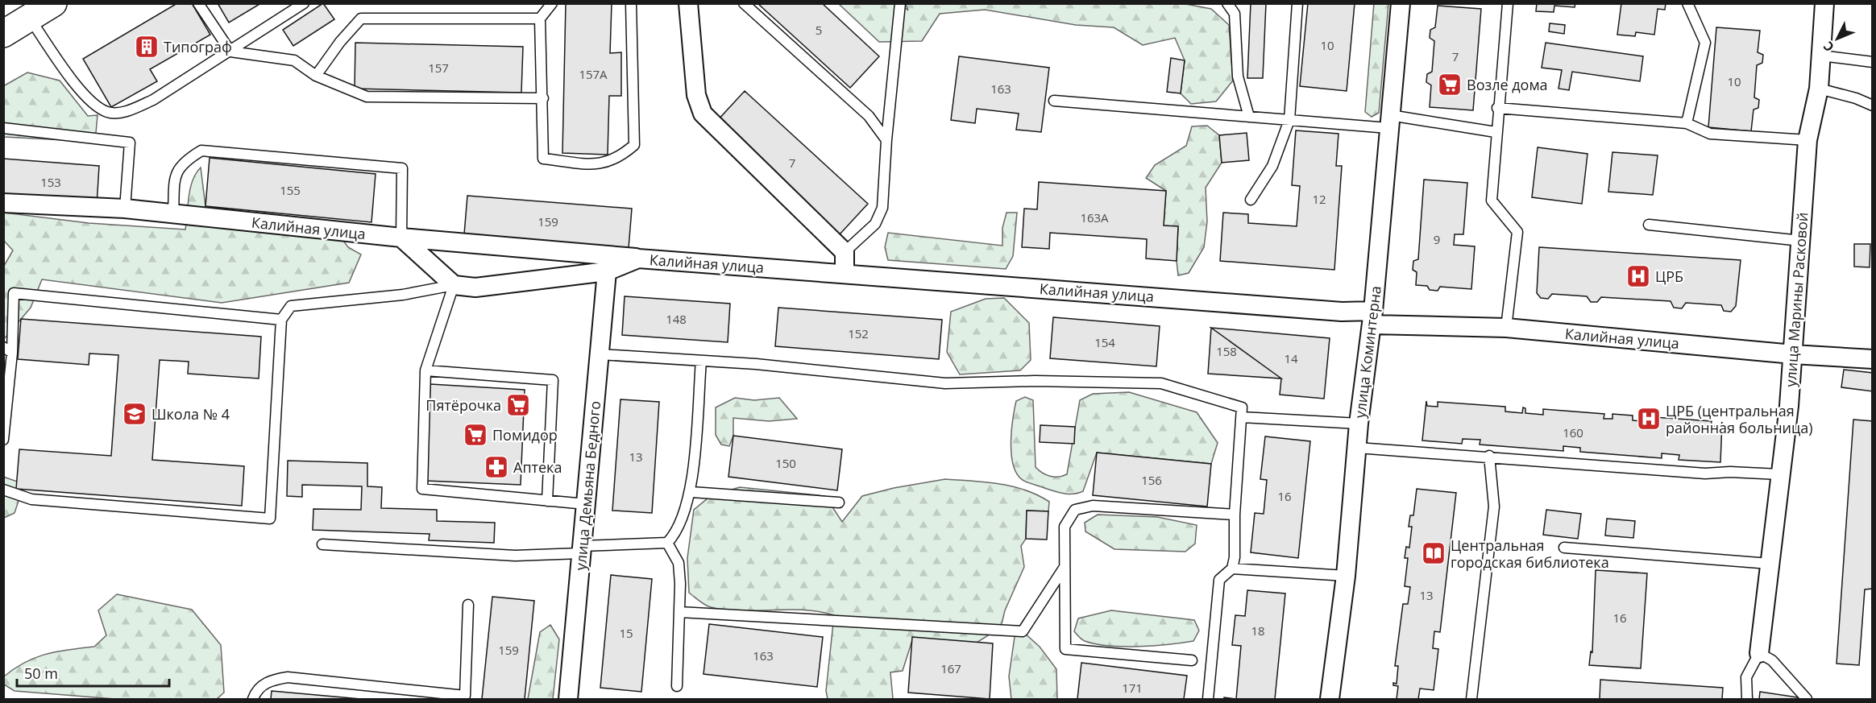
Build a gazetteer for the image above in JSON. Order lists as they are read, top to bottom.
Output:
{
  "streets": {
    "street": [
      "Калийная улица",
      "улица Марины Расковой",
      "улица Коминтерна",
      "улица Демьяна Бедного"
    ]
  },
  "crossings": [
    ["Калийная улица", "улица Марины Расковой"],
    ["Калийная улица", "улица Коминтерна"],
    ["Калийная улица", "улица Демьяна Бедного"]
  ],
  "places": {
    "building": ["Типограф"],
    "supermarket": ["Возле дома", "Пятёрочка", "Помидор"],
    "hospital": ["ЦРБ", "ЦРБ (центральная районная больница)"],
    "school or university": ["Школа № 4"],
    "pharmacy": ["Аптека"],
    "library": ["Центральная городская библиотека"]
  },
  "house_numbers": [
    "5",
    "10",
    "7",
    "157",
    "157А",
    "10",
    "163",
    "7",
    "153",
    "155",
    "12",
    "163А",
    "159",
    "9",
    "148",
    "152",
    "154",
    "158",
    "14",
    "160",
    "13",
    "150",
    "156",
    "16",
    "13",
    "16",
    "18",
    "15",
    "159",
    "163",
    "167",
    "171"
  ],
  "scale_bar": "50 m",
  "north": "bottom left"
}
